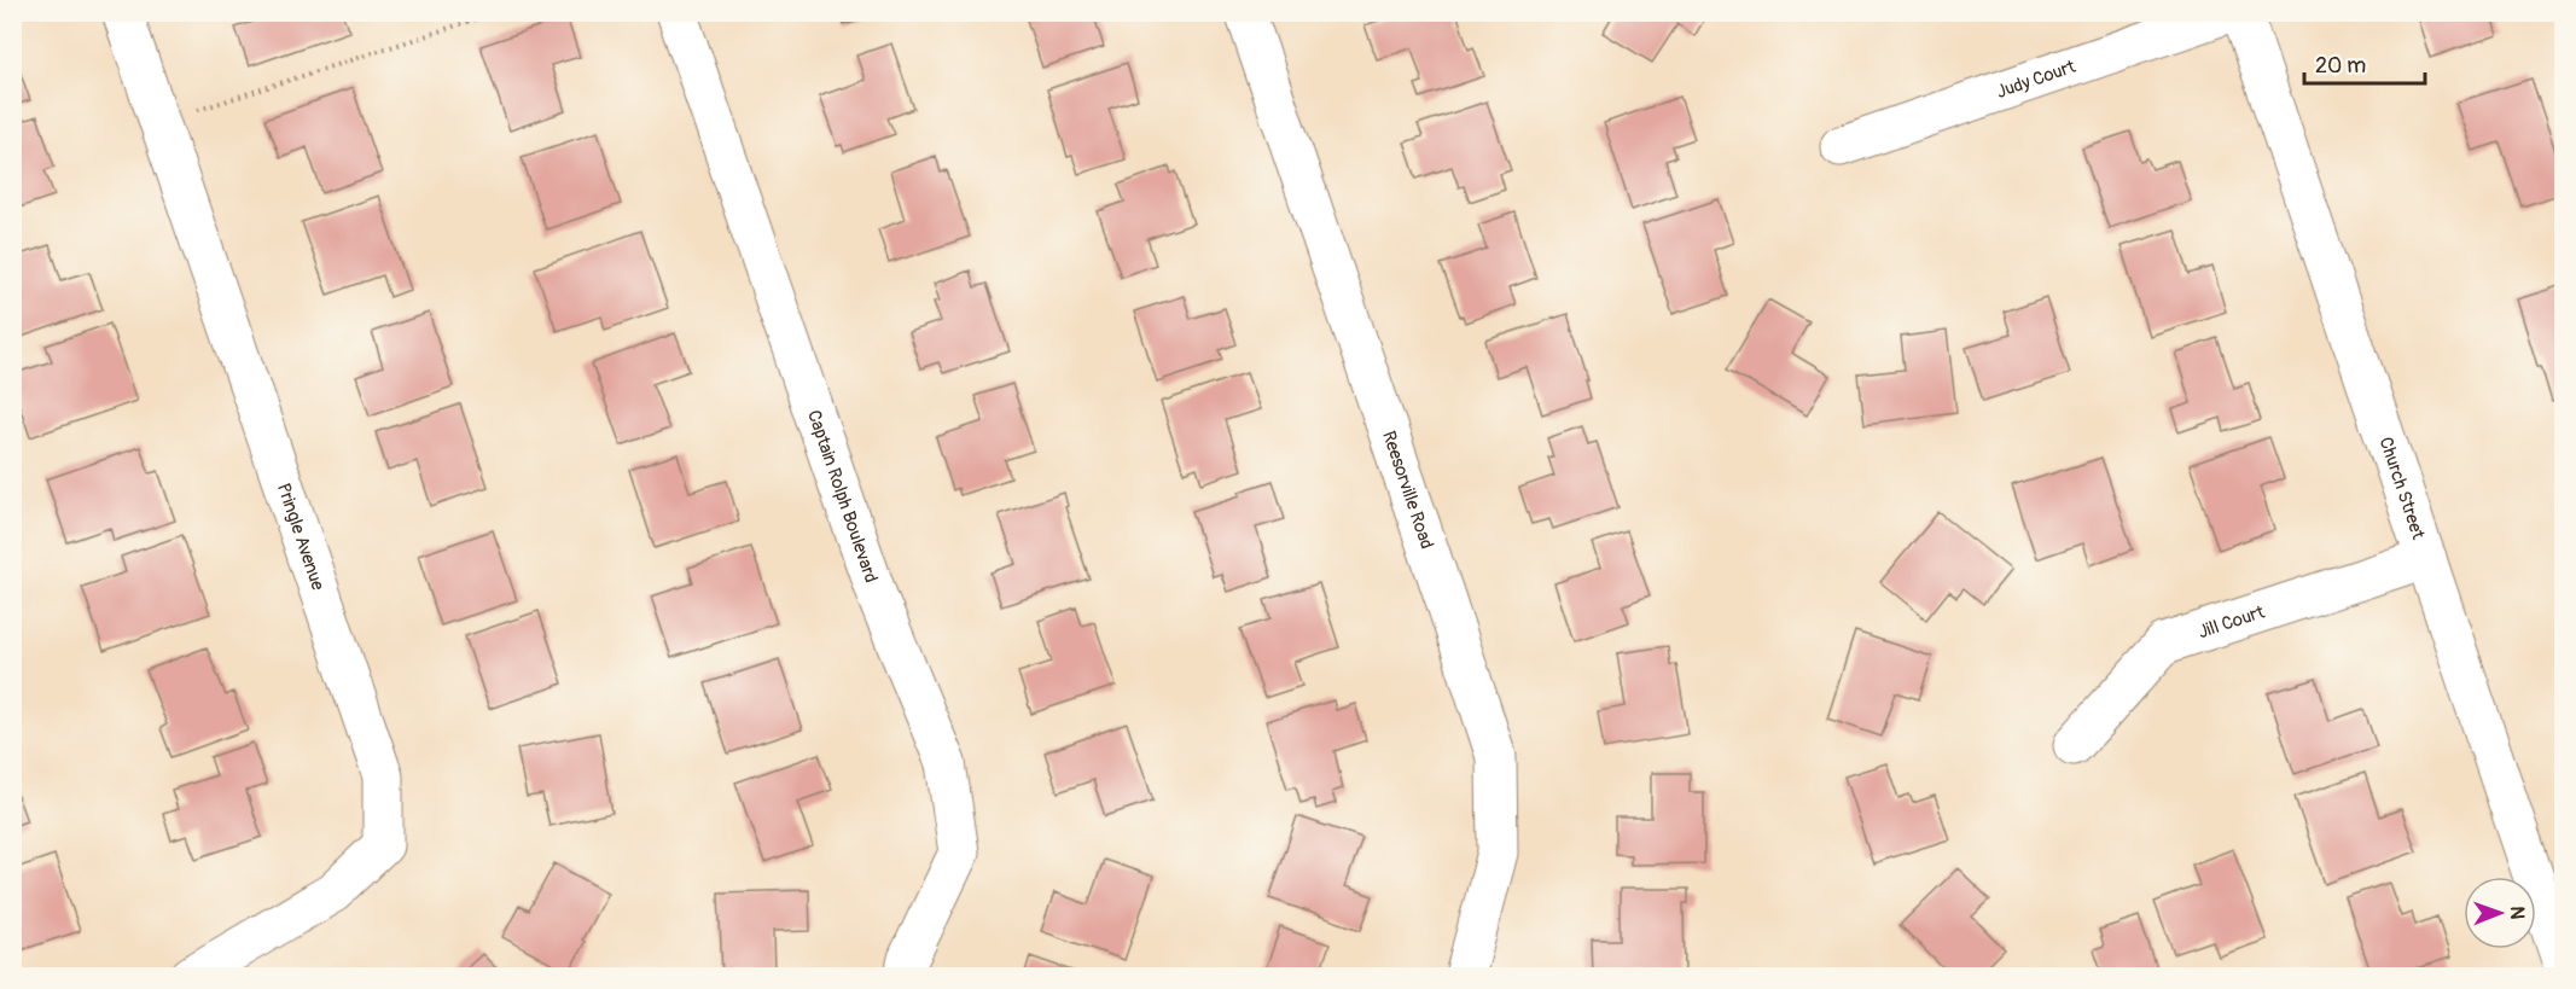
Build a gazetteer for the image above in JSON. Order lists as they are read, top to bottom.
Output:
{
  "streets": {
    "street": [
      "Judy Court",
      "Church Street",
      "Reesorville Road",
      "Captain Rolph Boulevard",
      "Pringle Avenue",
      "Jill Court"
    ]
  },
  "crossings": [
    ["Church Street", "Jill Court"]
  ],
  "scale_bar": "20 m",
  "north": "right"
}
